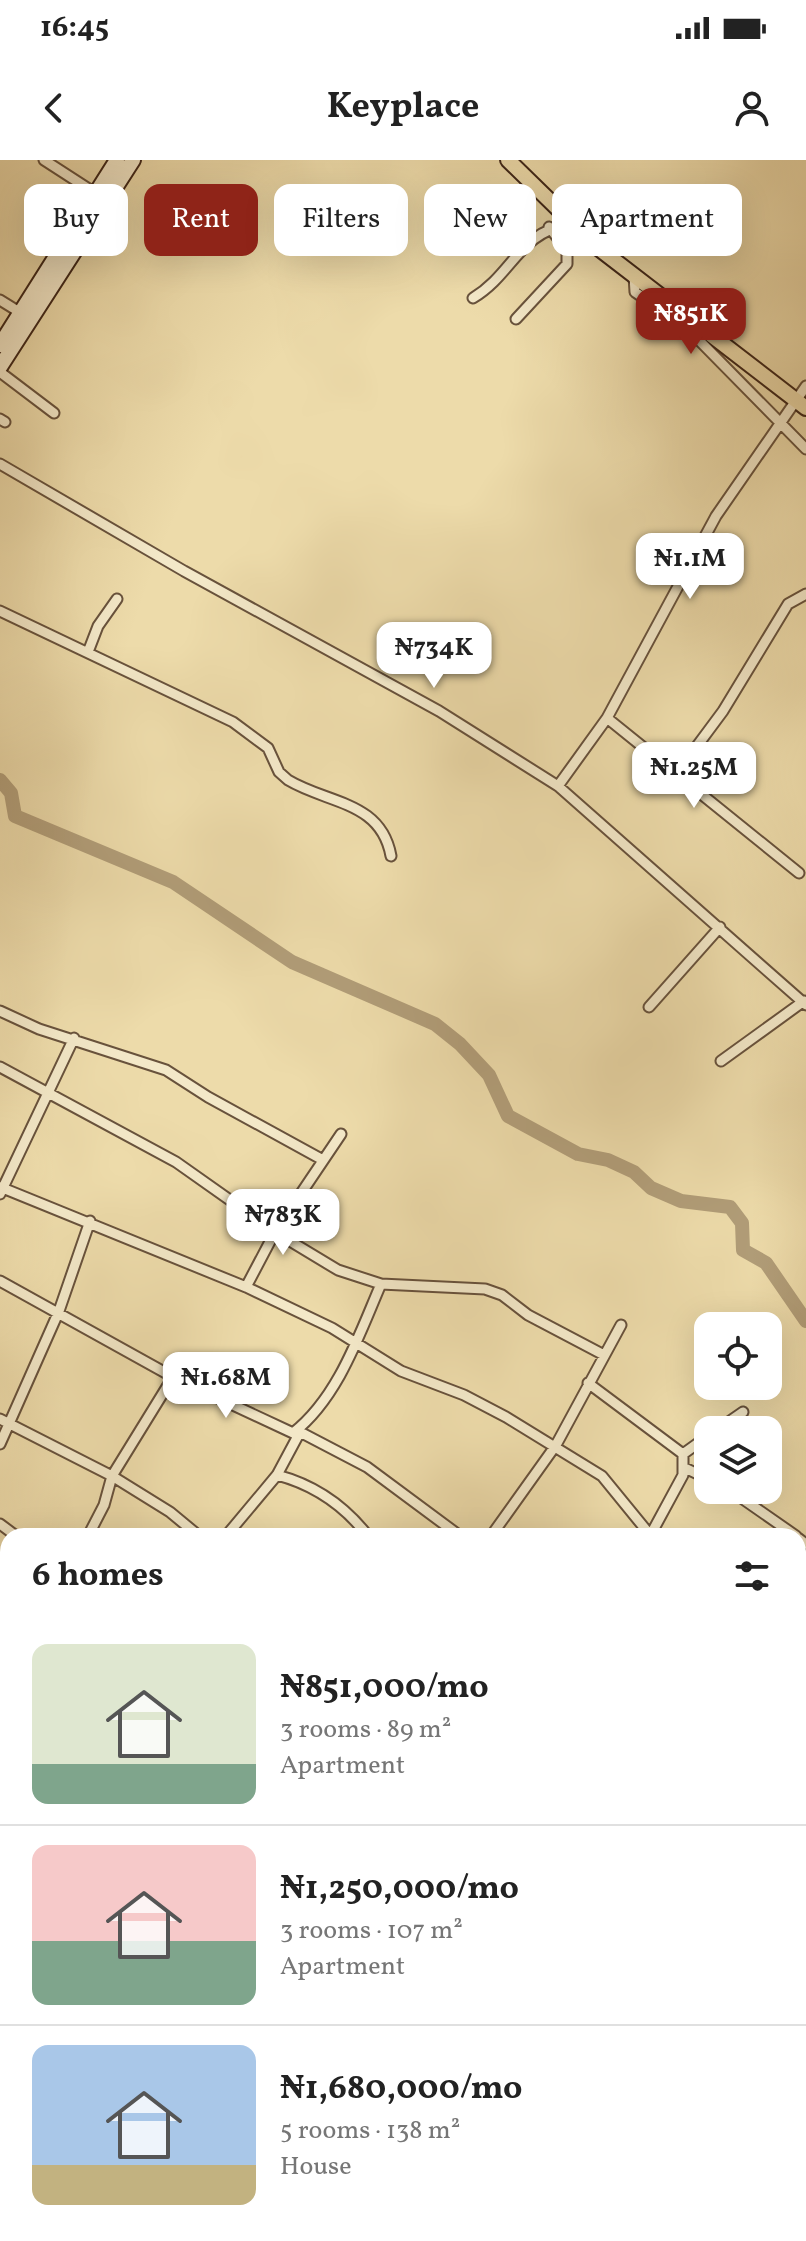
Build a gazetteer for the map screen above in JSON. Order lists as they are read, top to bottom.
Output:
{
  "page": {
    "status": "16:45",
    "header": "Keyplace",
    "chip": [
      "Buy",
      "Rent",
      "Filters",
      "New",
      "Apartment"
    ],
    "price": [
      "₦851K",
      "₦1.1M",
      "₦734K",
      "₦1.25M",
      "₦783K",
      "₦1.68M"
    ],
    "heading": "6 homes",
    "list": [
      {
        "name": "₦851,000/mo",
        "note": "3 rooms · 89 m² · Apartment"
      },
      {
        "name": "₦1,250,000/mo",
        "note": "3 rooms · 107 m² · Apartment"
      },
      {
        "name": "₦1,680,000/mo",
        "note": "5 rooms · 138 m² · House"
      }
    ]
  }
}
